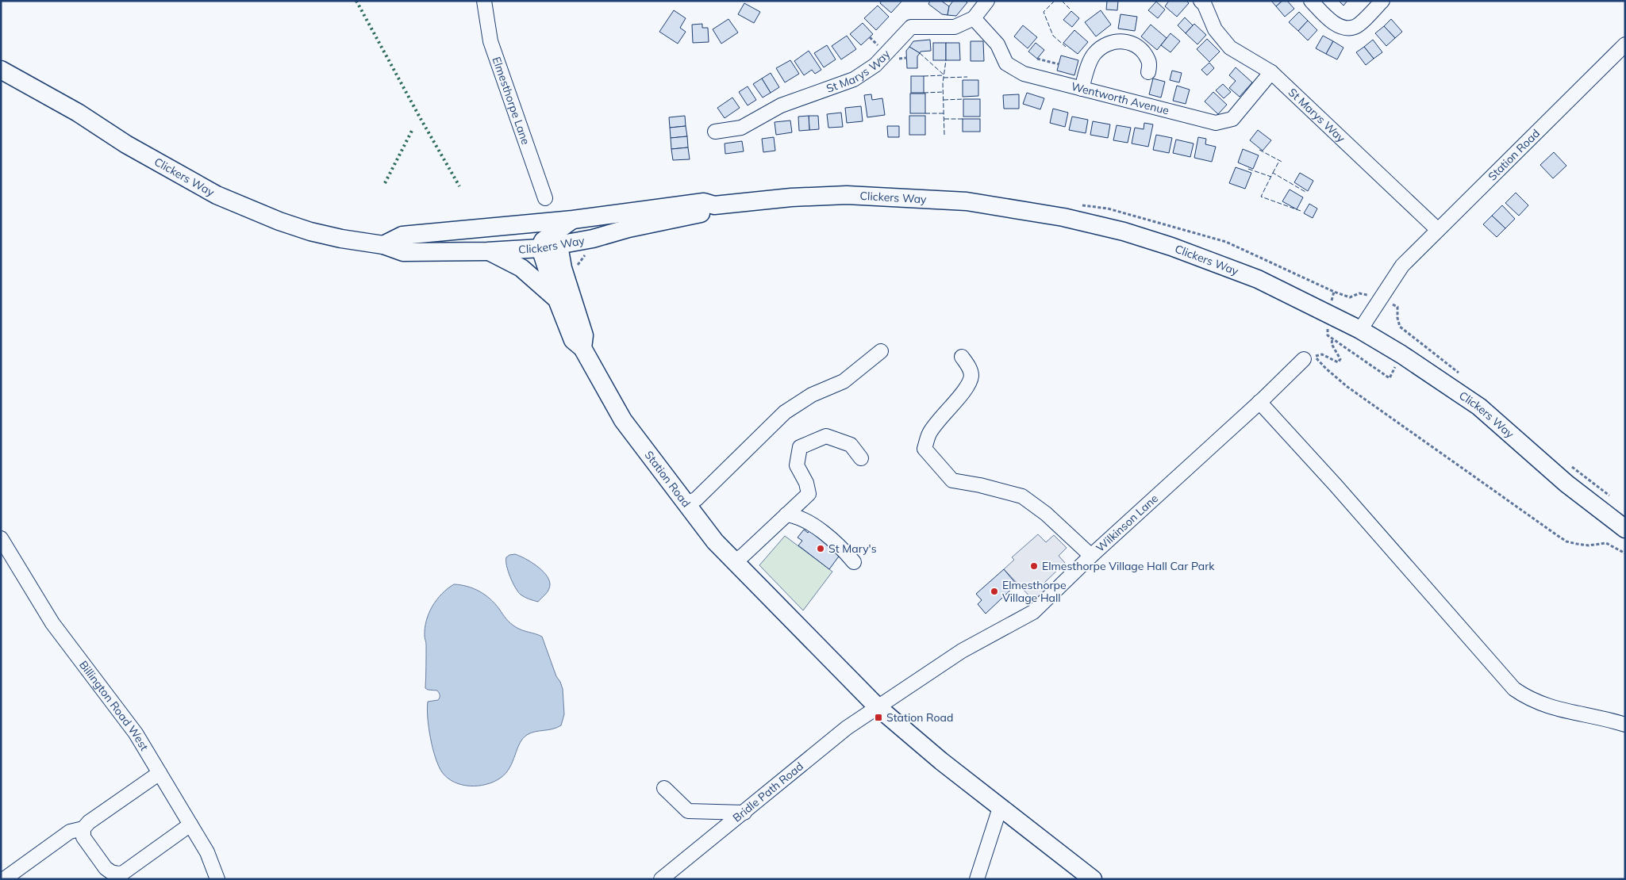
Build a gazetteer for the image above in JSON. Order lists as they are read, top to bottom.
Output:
{
  "streets": {
    "main road": ["Station Road", "Clickers Way"],
    "street": [
      "St Marys Way",
      "Wentworth Avenue",
      "Elmesthorpe Lane",
      "Wilkinson Lane",
      "Billington Road West",
      "Bridle Path Road"
    ]
  },
  "crossings": [
    ["St Marys Way", "Wentworth Avenue"],
    ["St Marys Way", "Station Road"],
    ["Station Road", "Clickers Way"],
    ["Station Road", "Wilkinson Lane"],
    ["Station Road", "Bridle Path Road"],
    ["Wilkinson Lane", "Bridle Path Road"]
  ],
  "places": {
    "other": ["St Mary's", "Elmesthorpe Village Hall Car Park", "Elmesthorpe Village Hall"],
    "transit": ["Station Road"]
  }
}
